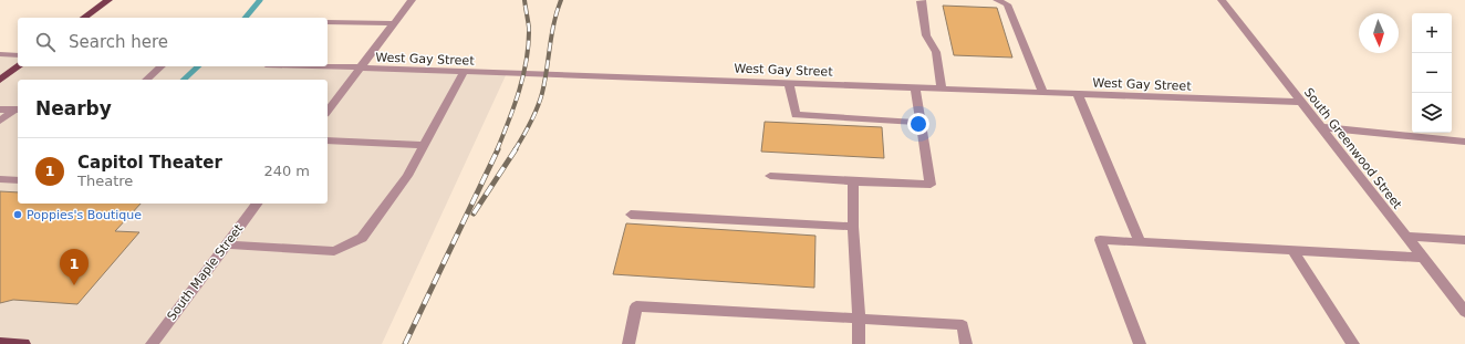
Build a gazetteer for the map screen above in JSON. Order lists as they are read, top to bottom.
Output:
{
  "streets": {
    "street": ["West Gay Street", "South Greenwood Street", "South Maple Street"]
  },
  "crossings": [
    ["West Gay Street", "South Greenwood Street"]
  ],
  "places": ["Poppies's Boutique"],
  "north": "bottom",
  "page": {
    "map_buttons": ["+", "−"],
    "search": "Search here",
    "heading": "Nearby",
    "list": [
      {
        "mark": "1",
        "name": "Capitol Theater",
        "note": "Theatre",
        "value": "240 m"
      }
    ],
    "pins": "1"
  }
}
